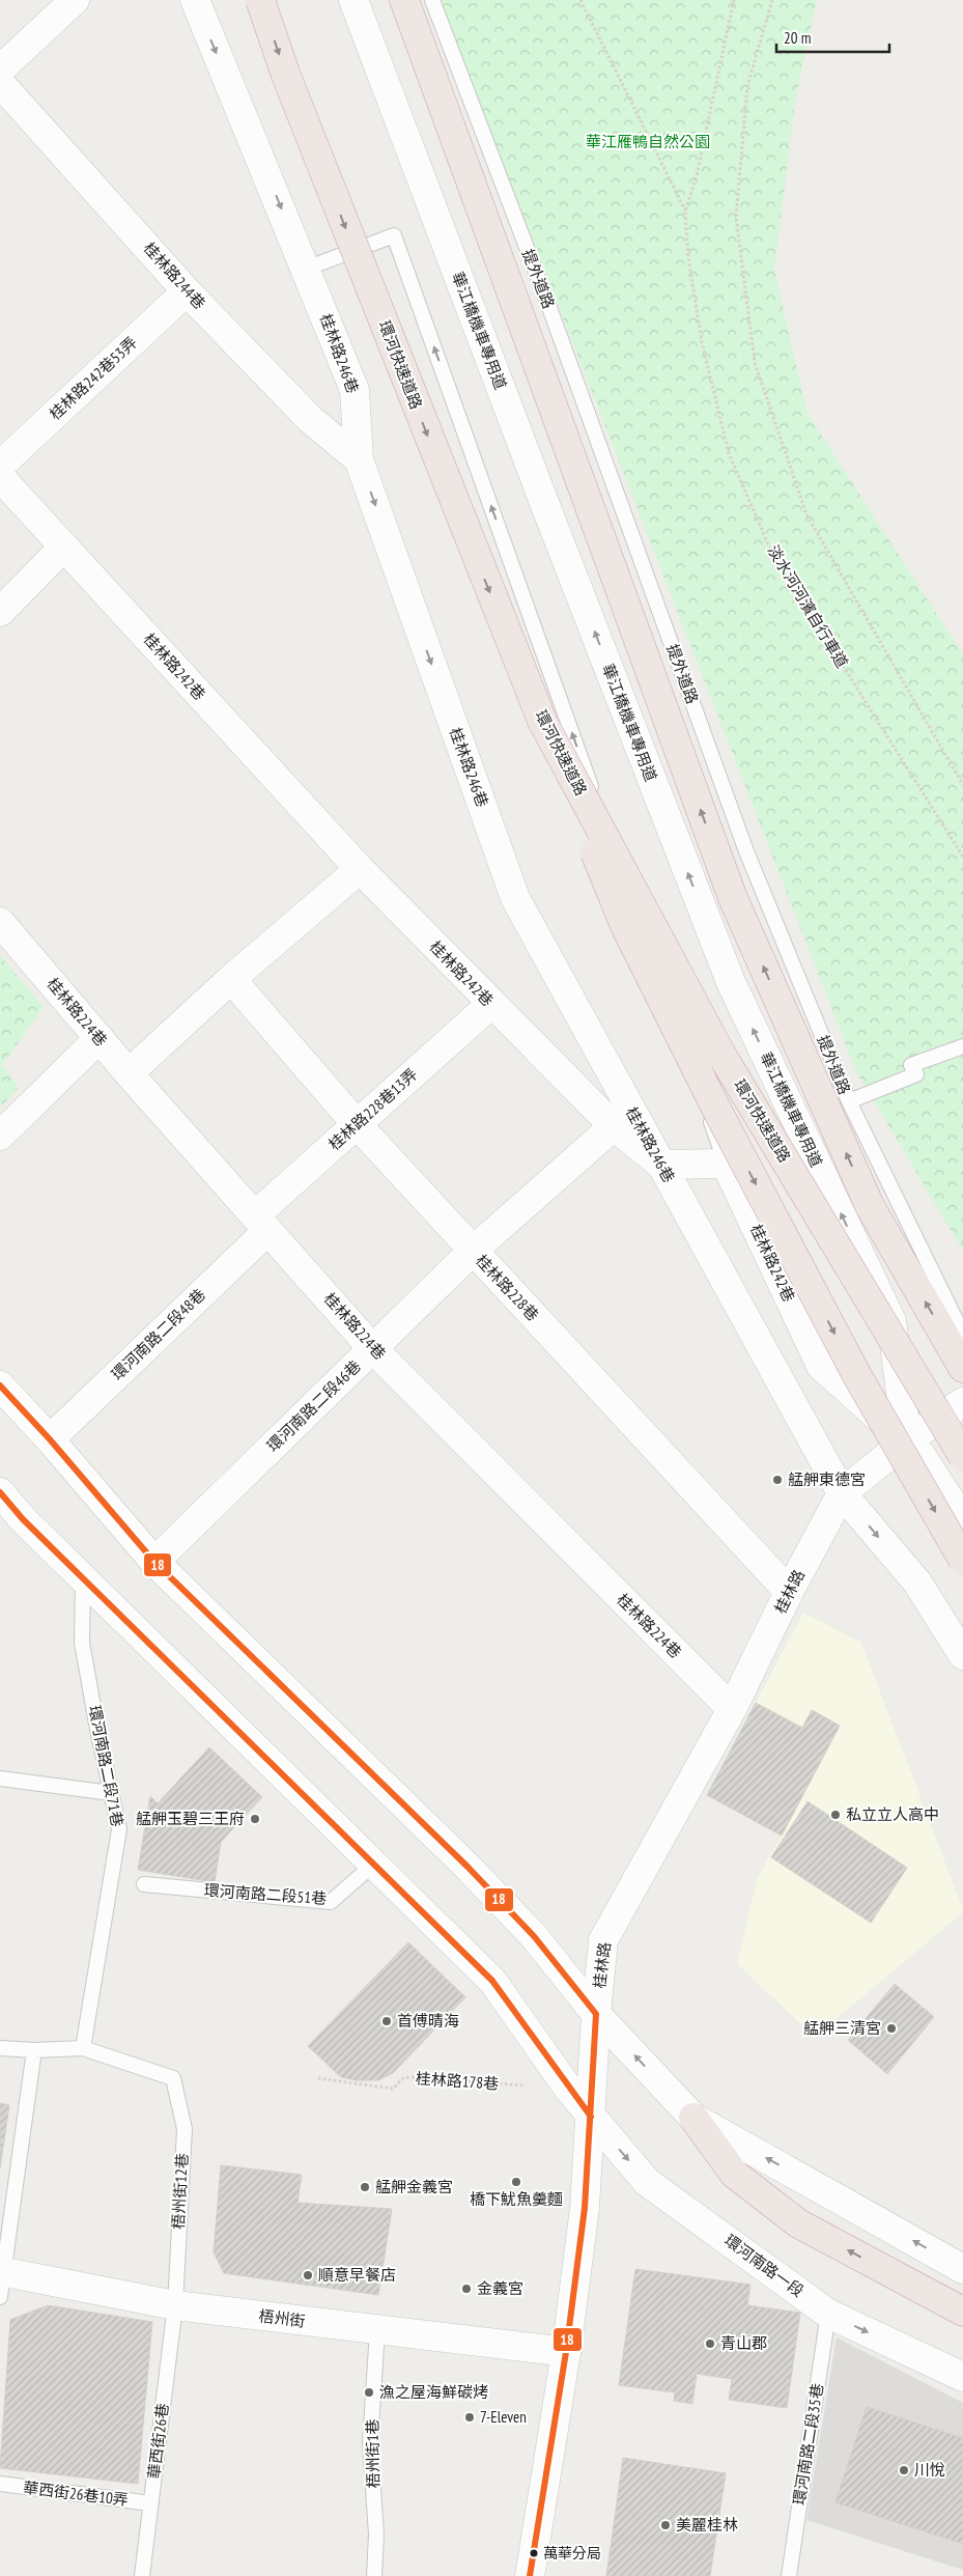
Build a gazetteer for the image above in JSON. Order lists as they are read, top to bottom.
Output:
{
  "streets": {
    "highway": ["環河快速道路"],
    "street": [
      "桂林路244巷",
      "華江橋機車專用道",
      "桂林路246巷",
      "桂林路242巷53弄",
      "桂林路242巷",
      "桂林路224巷",
      "桂林路228巷13弄",
      "桂林路228巷",
      "環河南路二段48巷",
      "環河南路二段46巷",
      "桂林路",
      "環河南路一段",
      "梧州街"
    ],
    "lane": [
      "提外道路",
      "環河南路二段71巷",
      "環河南路二段51巷",
      "梧州街12巷",
      "華西街26巷",
      "環河南路二段35巷",
      "梧州街1巷",
      "華西街26巷10弄"
    ],
    "path": ["淡水河河濱自行車道", "桂林路178巷"]
  },
  "crossings": [
    ["桂林路244巷", "桂林路246巷"],
    ["桂林路244巷", "桂林路242巷53弄"],
    ["華江橋機車專用道", "桂林路242巷"],
    ["華江橋機車專用道", "桂林路"],
    ["桂林路246巷", "桂林路242巷"],
    ["桂林路246巷", "桂林路"],
    ["桂林路242巷", "桂林路228巷13弄"],
    ["桂林路242巷", "環河南路二段46巷"],
    ["桂林路242巷", "桂林路"],
    ["桂林路224巷", "桂林路228巷13弄"],
    ["桂林路224巷", "環河南路二段48巷"],
    ["桂林路224巷", "環河南路二段46巷"],
    ["桂林路224巷", "桂林路"],
    ["桂林路228巷13弄", "桂林路228巷"],
    ["桂林路228巷13弄", "環河南路二段48巷"],
    ["桂林路228巷", "環河南路二段46巷"],
    ["桂林路228巷", "桂林路"],
    ["桂林路", "環河南路一段"],
    ["桂林路", "梧州街"],
    ["環河南路二段71巷", "梧州街12巷"],
    ["環河南路二段71巷", "環河南路一段"],
    ["環河南路二段51巷", "環河南路一段"],
    ["桂林路178巷", "環河南路一段"],
    ["梧州街12巷", "梧州街"],
    ["梧州街12巷", "華西街26巷"],
    ["環河南路一段", "環河南路二段35巷"],
    ["梧州街", "華西街26巷"],
    ["梧州街", "梧州街1巷"],
    ["華西街26巷", "華西街26巷10弄"]
  ],
  "one_way": ["華江橋機車專用道", "桂林路246巷"],
  "parks": ["華江雁鴨自然公園"],
  "places": [
    "艋舺東德宮",
    "私立立人高中",
    "艋舺玉碧三王府",
    "首傅晴海",
    "艋舺三清宮",
    "橋下魷魚羹麵",
    "艋舺金義宮",
    "順意早餐店",
    "金義宮",
    "青山郡",
    "漁之屋海鮮碳烤",
    "7-Eleven",
    "川悅",
    "美麗桂林",
    "萬華分局"
  ],
  "lines": ["transit line 18"],
  "scale_bar": "20 m"
}
